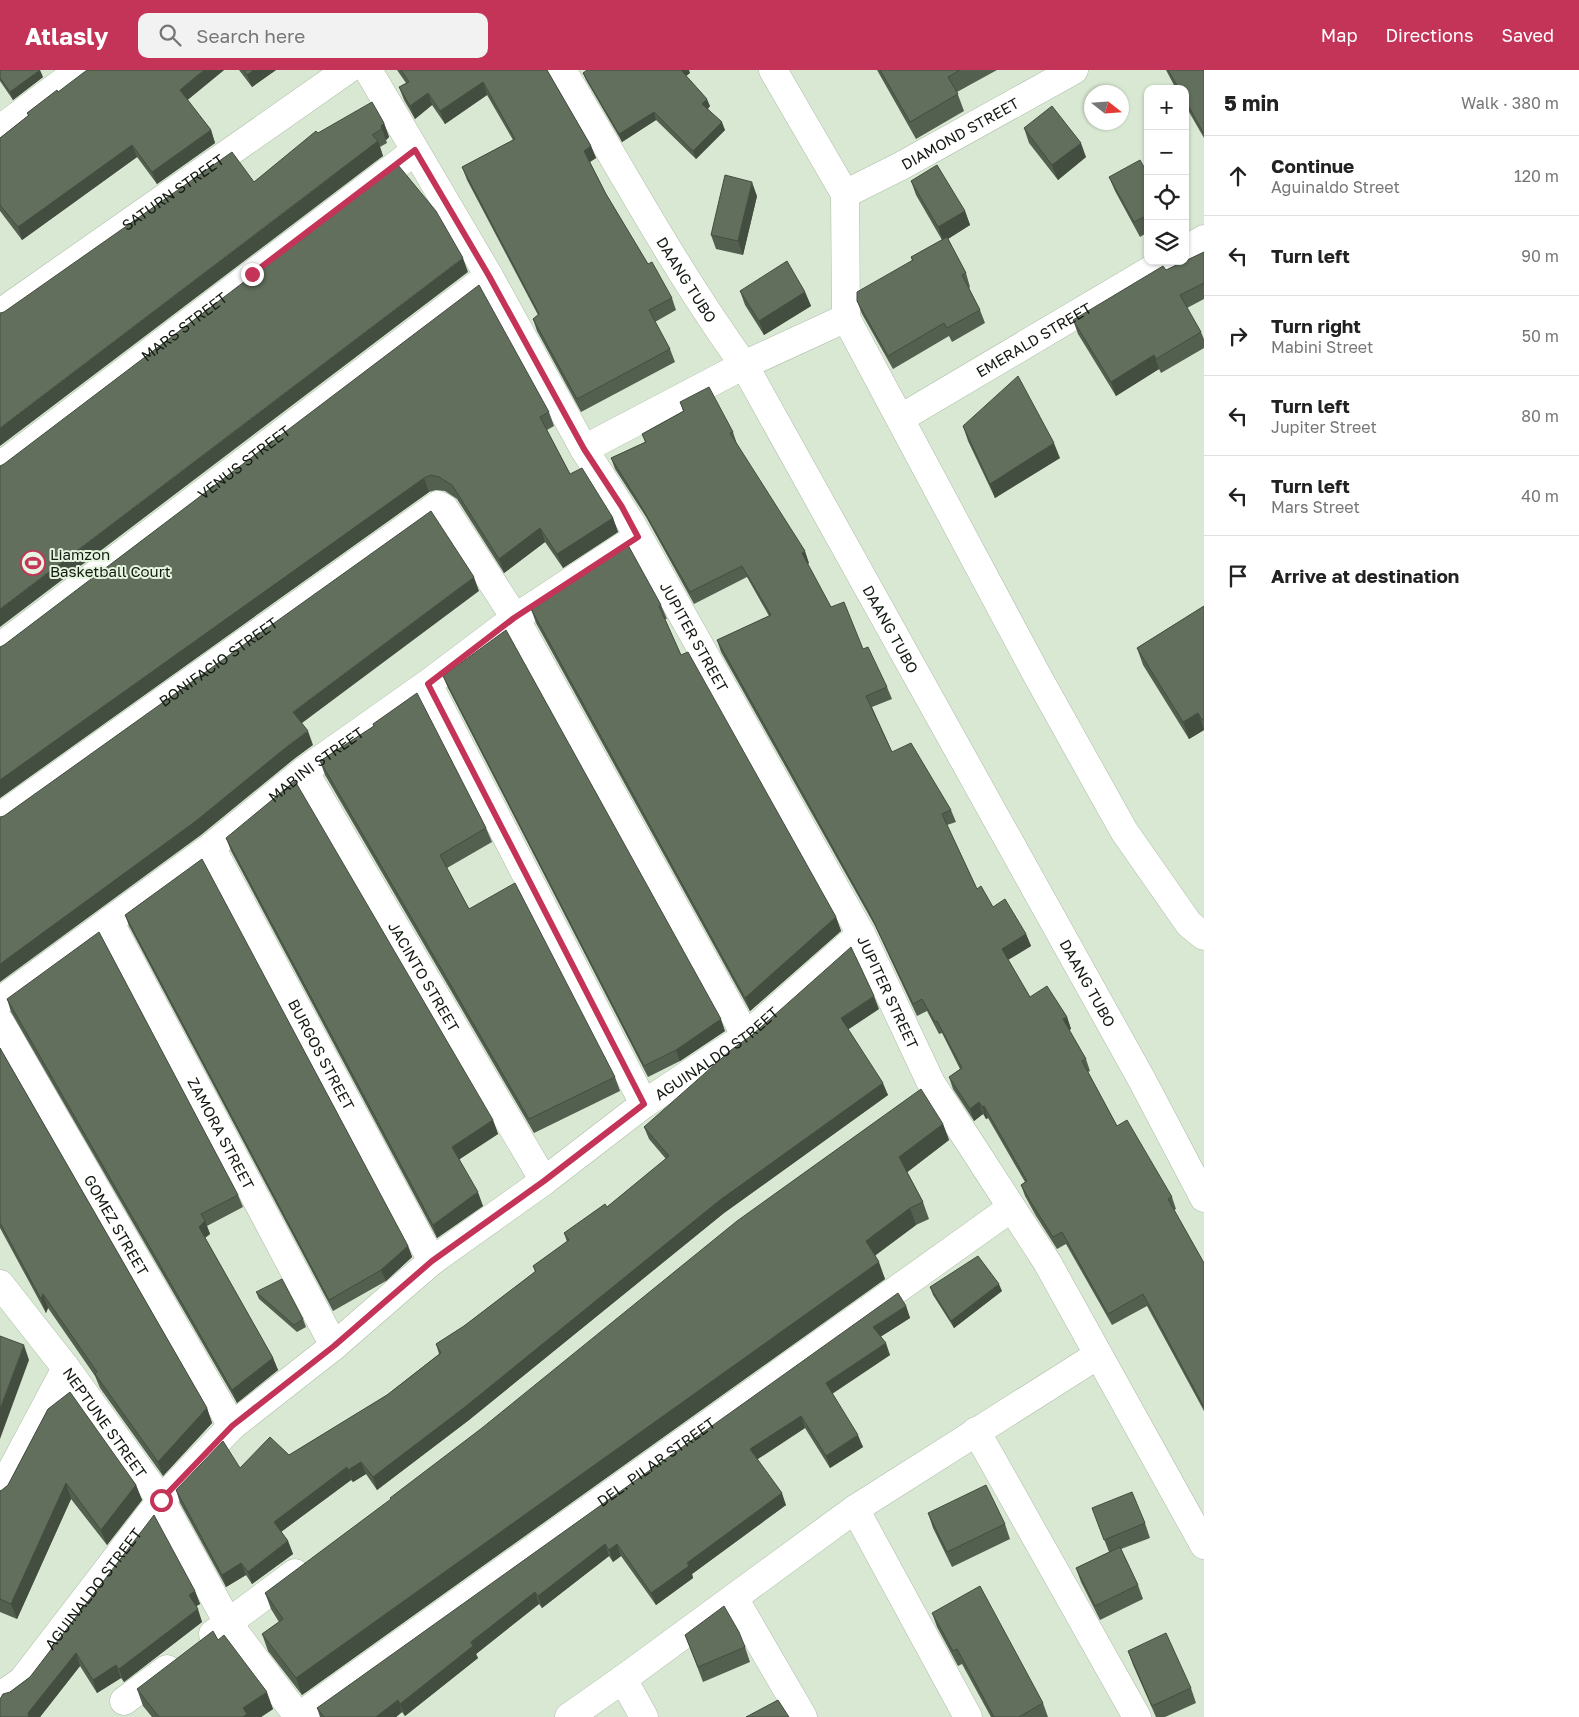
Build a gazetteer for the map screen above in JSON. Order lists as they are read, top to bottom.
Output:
{
  "streets": {
    "street": [
      "DIAMOND STREET",
      "SATURN STREET",
      "DAANG TUBO",
      "MARS STREET",
      "EMERALD STREET",
      "VENUS STREET",
      "JUPITER STREET",
      "BONIFACIO STREET",
      "MABINI STREET",
      "JACINTO STREET",
      "AGUINALDO STREET",
      "BURGOS STREET",
      "ZAMORA STREET",
      "GOMEZ STREET",
      "NEPTUNE STREET",
      "DEL. PILAR STREET"
    ]
  },
  "crossings": [
    ["MARS STREET", "JUPITER STREET"],
    ["VENUS STREET", "JUPITER STREET"],
    ["JUPITER STREET", "MABINI STREET"],
    ["JUPITER STREET", "AGUINALDO STREET"],
    ["JUPITER STREET", "DEL. PILAR STREET"],
    ["BONIFACIO STREET", "MABINI STREET"],
    ["MABINI STREET", "JACINTO STREET"],
    ["MABINI STREET", "BURGOS STREET"],
    ["MABINI STREET", "ZAMORA STREET"],
    ["JACINTO STREET", "AGUINALDO STREET"],
    ["AGUINALDO STREET", "BURGOS STREET"],
    ["AGUINALDO STREET", "ZAMORA STREET"],
    ["AGUINALDO STREET", "GOMEZ STREET"],
    ["AGUINALDO STREET", "NEPTUNE STREET"],
    ["NEPTUNE STREET", "DEL. PILAR STREET"]
  ],
  "places": {
    "sports": ["Liamzon Basketball Court"]
  },
  "north": "right",
  "page": {
    "header": "Atlasly",
    "search": "Search here",
    "nav": ["Map", "Directions", "Saved"],
    "heading": ["5 min", "Walk · 380 m"],
    "map_buttons": ["+", "−"],
    "list": [
      ["Continue", "Aguinaldo Street", "120 m"],
      ["Turn left", "90 m"],
      ["Turn right", "Mabini Street", "50 m"],
      ["Turn left", "Jupiter Street", "80 m"],
      ["Turn left", "Mars Street", "40 m"],
      "Arrive at destination"
    ]
  }
}
